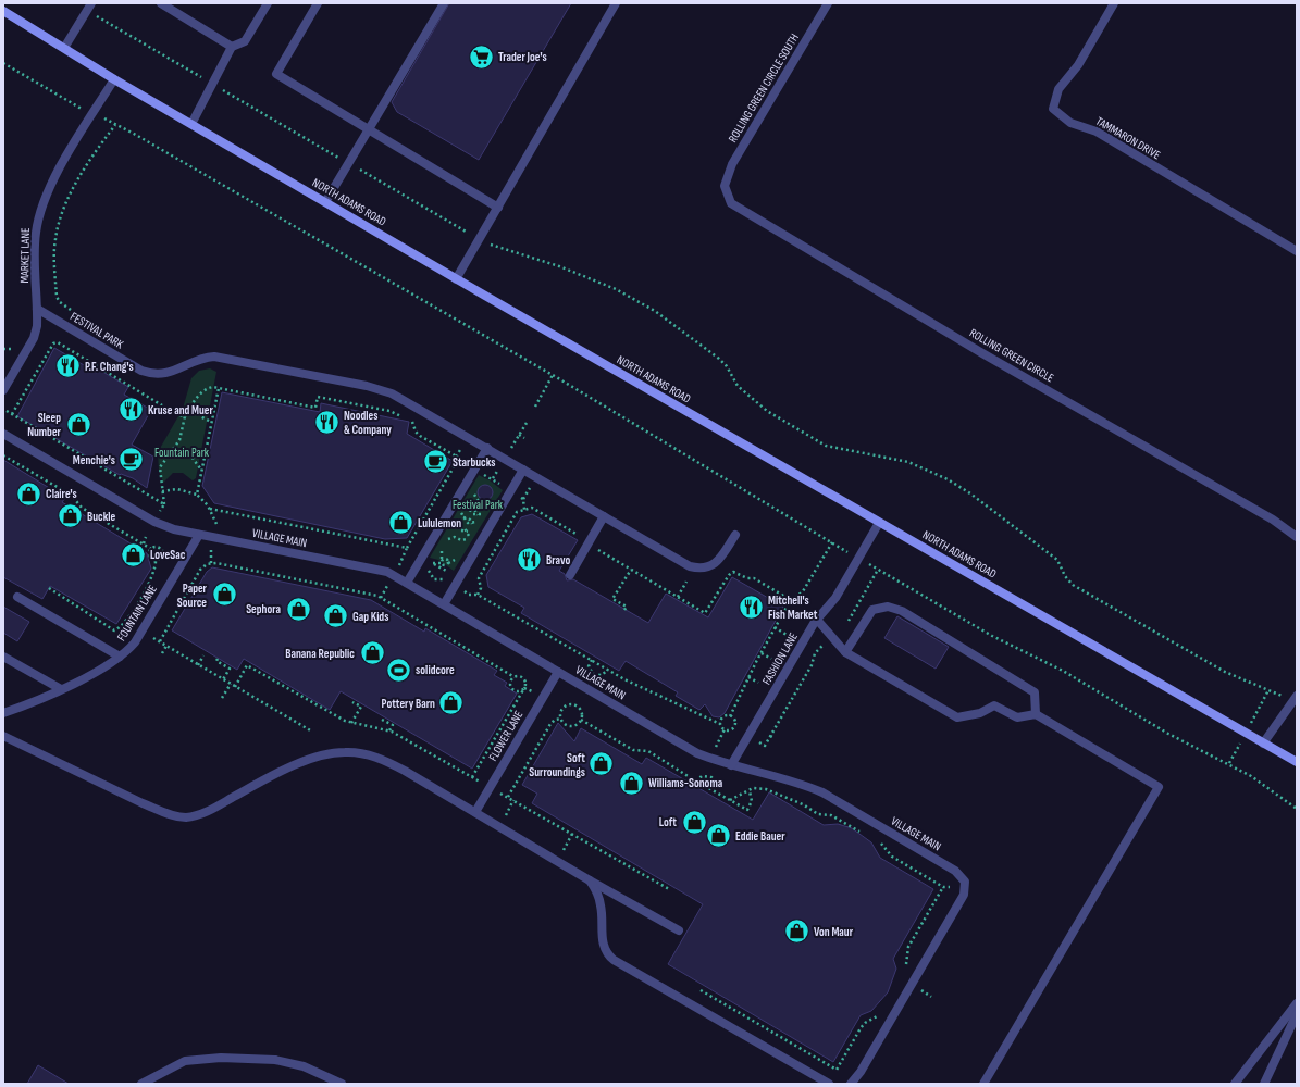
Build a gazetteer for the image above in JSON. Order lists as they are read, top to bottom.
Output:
{
  "streets": {
    "street": [
      "ROLLING GREEN CIRCLE SOUTH",
      "TAMMARON DRIVE",
      "NORTH ADAMS ROAD",
      "MARKET LANE",
      "FESTIVAL PARK",
      "ROLLING GREEN CIRCLE",
      "VILLAGE MAIN",
      "FOUNTAIN LANE",
      "FASHION LANE",
      "FLOWER LANE"
    ]
  },
  "crossings": [
    ["ROLLING GREEN CIRCLE SOUTH", "ROLLING GREEN CIRCLE"],
    ["NORTH ADAMS ROAD", "MARKET LANE"],
    ["NORTH ADAMS ROAD", "FASHION LANE"],
    ["MARKET LANE", "FESTIVAL PARK"],
    ["VILLAGE MAIN", "FOUNTAIN LANE"],
    ["VILLAGE MAIN", "FASHION LANE"],
    ["VILLAGE MAIN", "FLOWER LANE"]
  ],
  "parks": ["Fountain Park", "Festival Park"],
  "places": {
    "supermarket": ["Trader Joe's"],
    "restaurant": [
      "P.F. Chang's",
      "Kruse and Muer",
      "Noodles & Company",
      "Bravo",
      "Mitchell's Fish Market"
    ],
    "shop": [
      "Sleep Number",
      "Claire's",
      "Buckle",
      "Lululemon",
      "LoveSac",
      "Paper Source",
      "Sephora",
      "Gap Kids",
      "Banana Republic",
      "Pottery Barn",
      "Soft Surroundings",
      "Williams-Sonoma",
      "Loft",
      "Eddie Bauer",
      "Von Maur"
    ],
    "cafe": ["Menchie's", "Starbucks"],
    "sports": ["solidcore"]
  }
}
